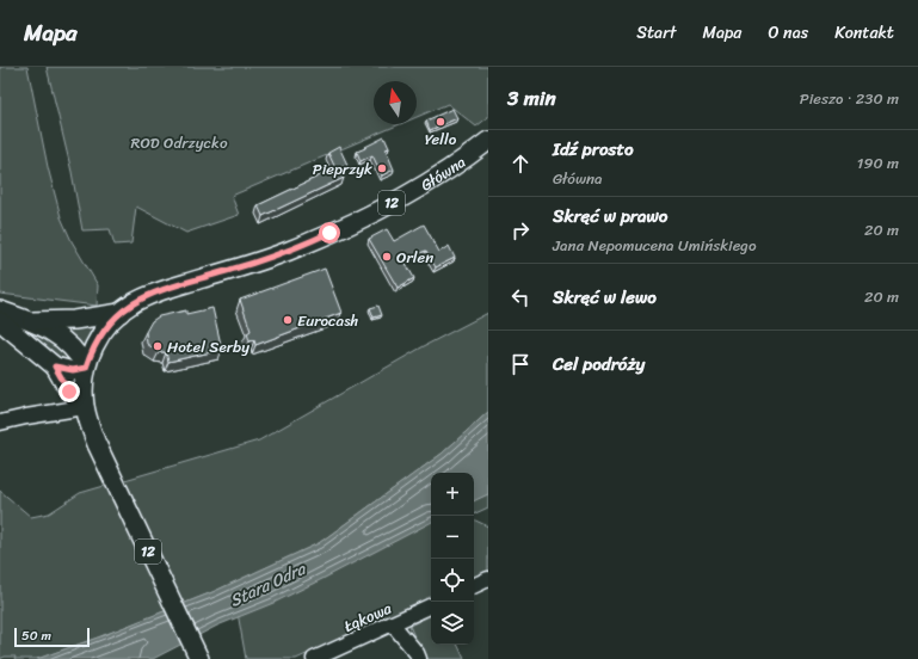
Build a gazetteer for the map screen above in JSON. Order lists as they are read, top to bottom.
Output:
{
  "streets": {
    "main road": ["Główna", "12"],
    "street": ["Łąkowa"]
  },
  "crossings": [
    ["Główna", "12"]
  ],
  "water": ["Stara Odra"],
  "parks": ["ROD Odrzycko"],
  "places": [
    "Yello",
    "Pieprzyk",
    "Orlen",
    "Eurocash",
    "Hotel Serby"
  ],
  "scale_bar": "50 m",
  "north": "top",
  "page": {
    "header": "Mapa",
    "nav": [
      "Start",
      "Mapa",
      "O nas",
      "Kontakt"
    ],
    "heading": ["3 min", "Pieszo · 230 m"],
    "list": [
      ["Idź prosto", "Główna", "190 m"],
      ["Skręć w prawo", "Jana Nepomucena Umińskiego", "20 m"],
      ["Skręć w lewo", "20 m"],
      "Cel podróży"
    ],
    "map_buttons": ["+", "−"],
    "scale": "50 m"
  }
}
